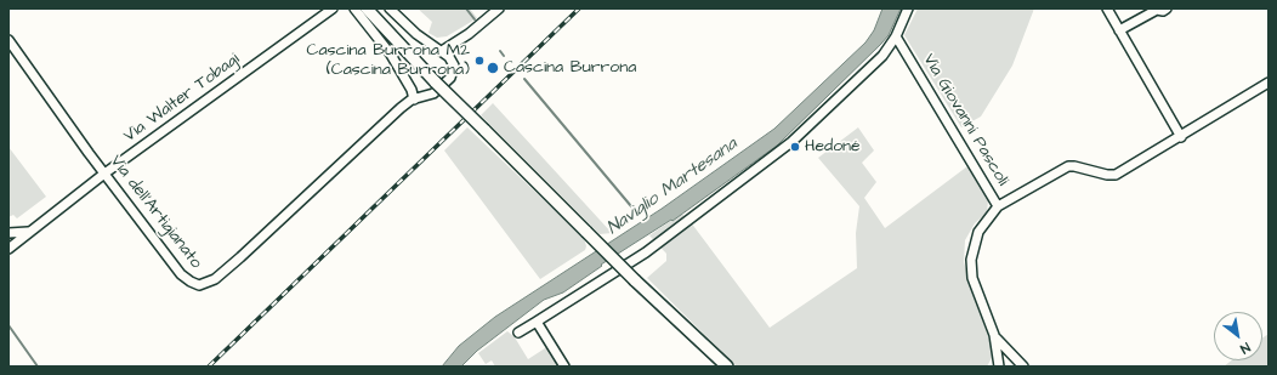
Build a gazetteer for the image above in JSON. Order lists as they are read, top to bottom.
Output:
{
  "streets": {
    "street": ["Via Walter Tobagi", "Via Giovanni Pascoli", "Via dell'Artigianato"]
  },
  "crossings": [
    ["Via Walter Tobagi", "Via dell'Artigianato"]
  ],
  "water": ["Naviglio Martesana"],
  "places": ["Cascina Burrona M2 (Cascina Burrona)", "Cascina Burrona", "Hedoné"],
  "north": "bottom right"
}
